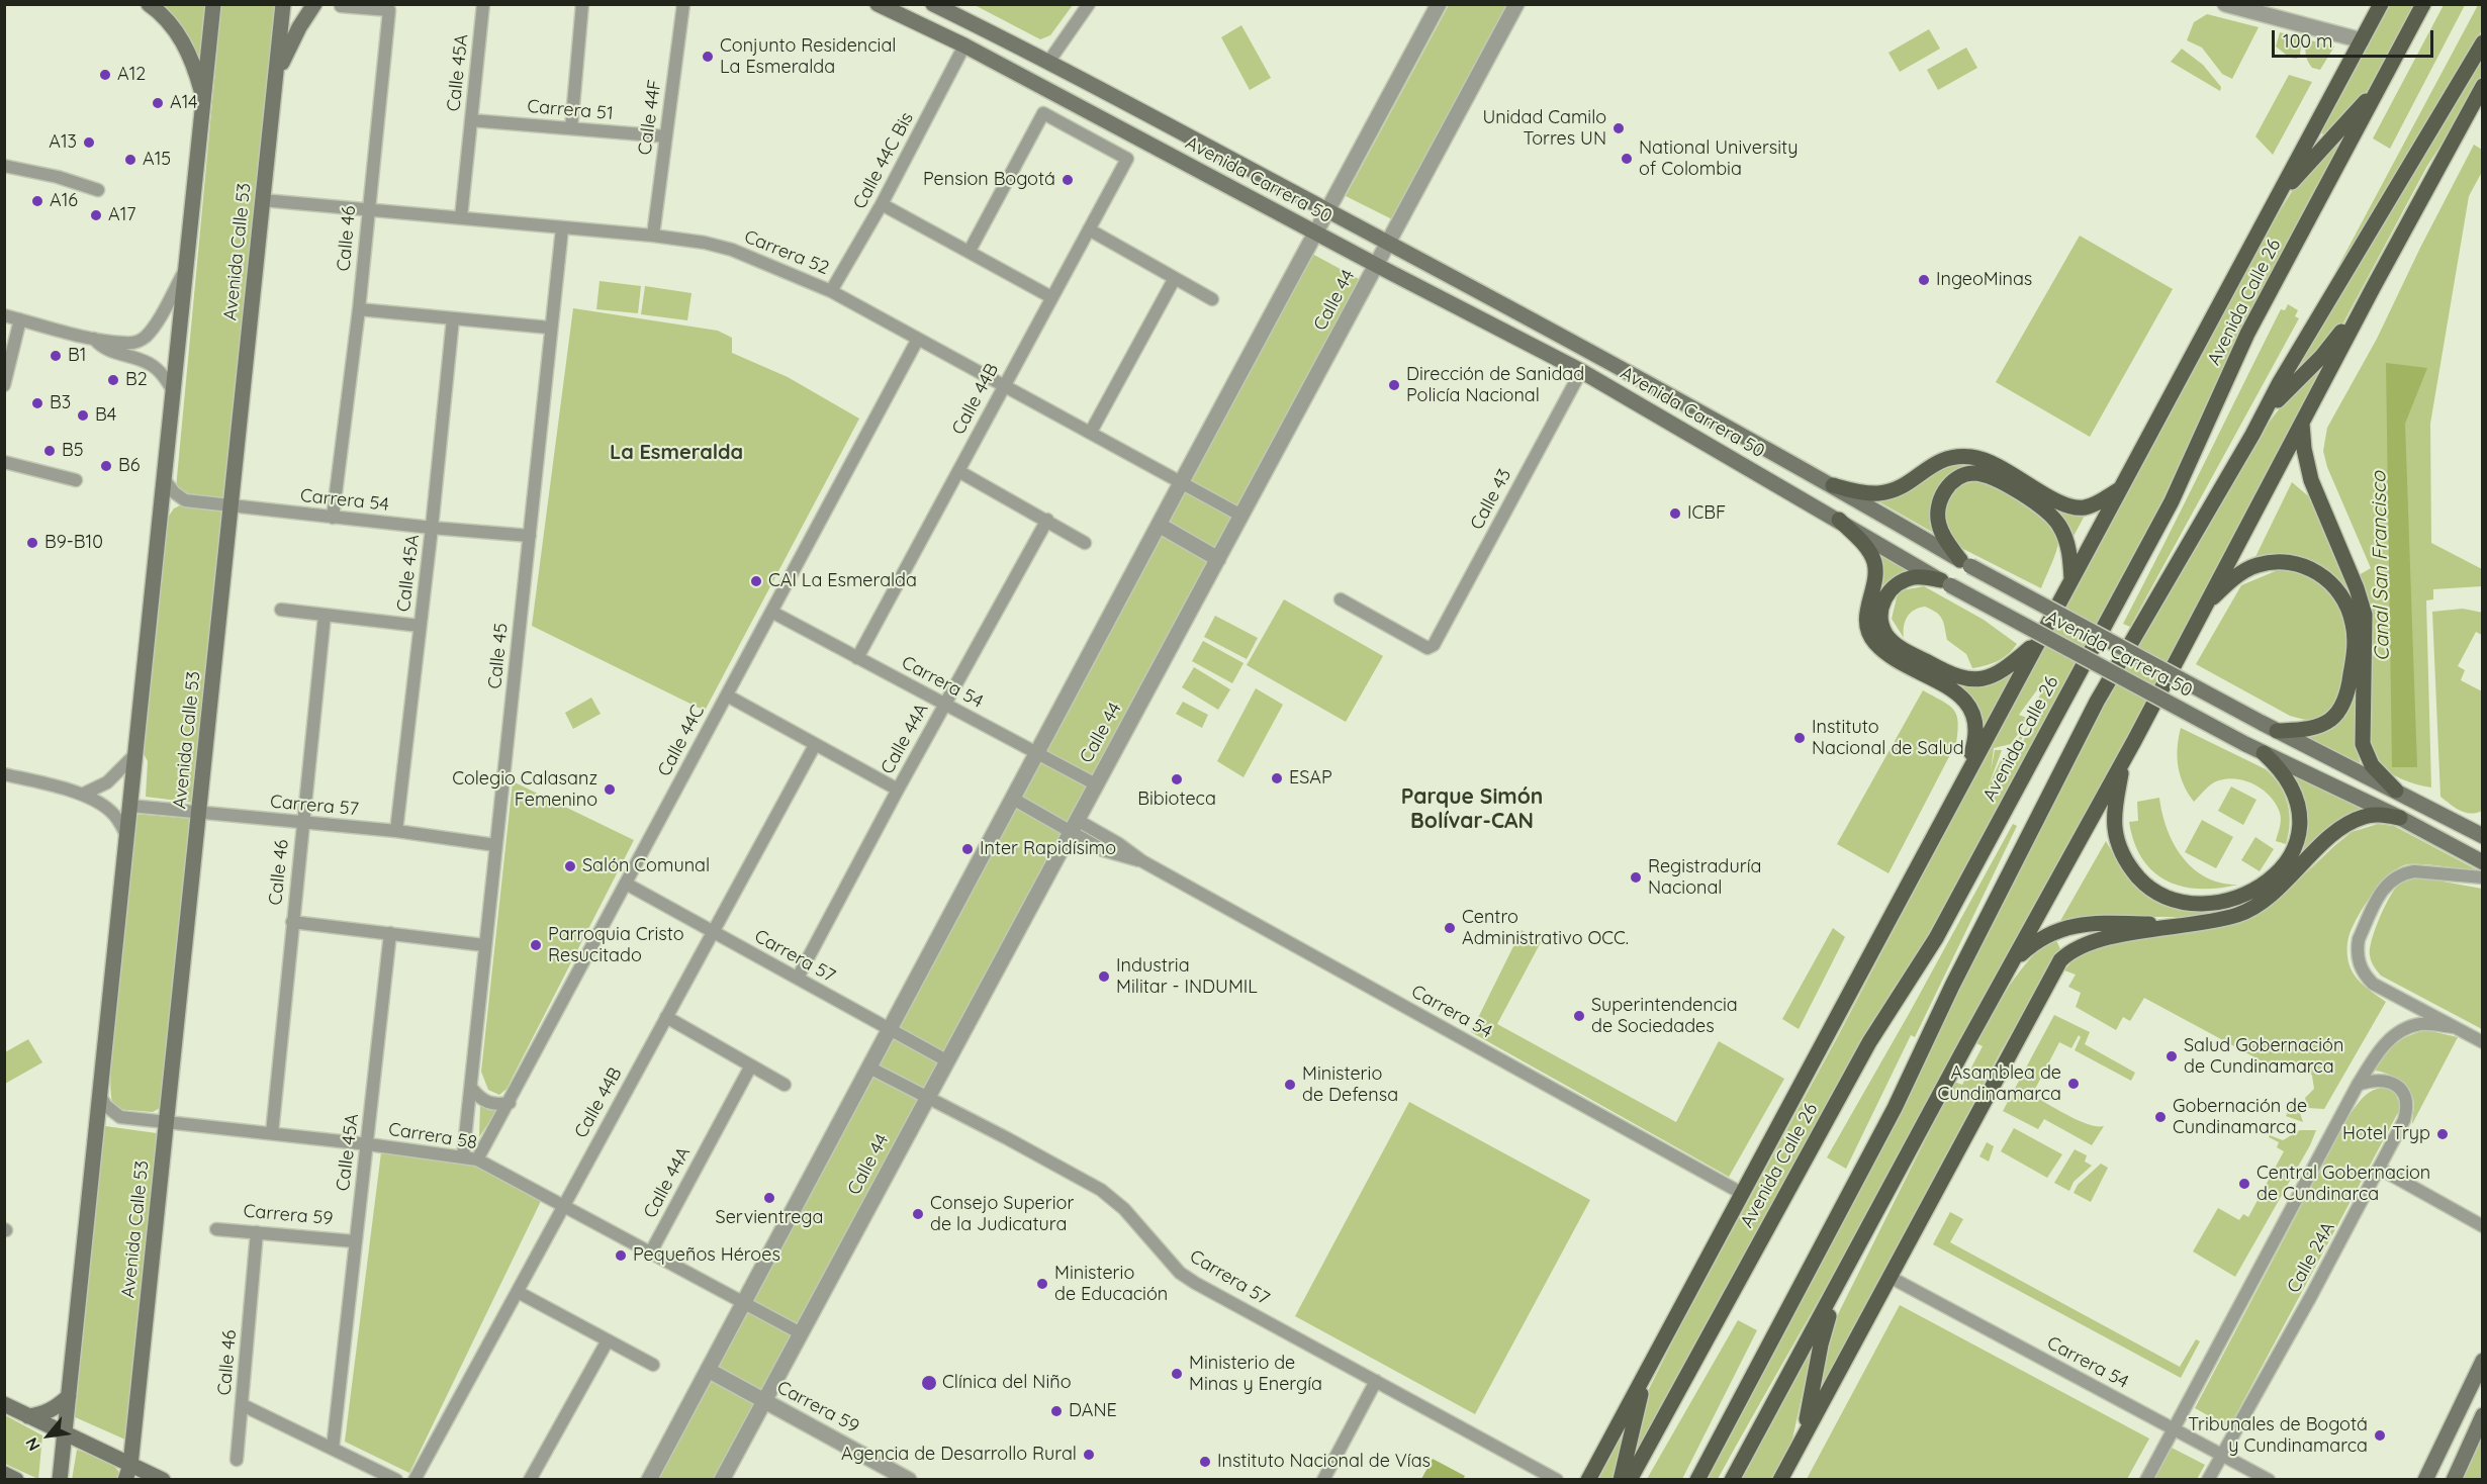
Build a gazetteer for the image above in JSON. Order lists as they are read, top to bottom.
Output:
{
  "streets": {
    "main road": ["Avenida Carrera 50", "Avenida Calle 53", "Avenida Calle 26"],
    "street": [
      "Calle 45A",
      "Carrera 51",
      "Calle 44F",
      "Calle 44C Bis",
      "Calle 46",
      "Carrera 52",
      "Calle 44",
      "Calle 44B",
      "Calle 43",
      "Carrera 54",
      "Calle 45",
      "Calle 44A",
      "Calle 44C",
      "Carrera 57",
      "Carrera 58",
      "Carrera 59",
      "Calle 24A"
    ]
  },
  "crossings": [
    ["Calle 45A", "Carrera 51"],
    ["Calle 45A", "Carrera 52"],
    ["Calle 45A", "Carrera 54"],
    ["Calle 45A", "Carrera 57"],
    ["Calle 45A", "Carrera 58"],
    ["Calle 45A", "Carrera 59"],
    ["Carrera 51", "Calle 44F"],
    ["Calle 44F", "Carrera 52"],
    ["Calle 44C Bis", "Avenida Carrera 50"],
    ["Calle 44C Bis", "Carrera 52"],
    ["Avenida Carrera 50", "Calle 44"],
    ["Avenida Carrera 50", "Calle 43"],
    ["Calle 46", "Carrera 52"],
    ["Calle 46", "Carrera 54"],
    ["Calle 46", "Carrera 57"],
    ["Calle 46", "Carrera 58"],
    ["Calle 46", "Carrera 59"],
    ["Avenida Calle 53", "Carrera 52"],
    ["Avenida Calle 53", "Carrera 54"],
    ["Avenida Calle 53", "Carrera 57"],
    ["Avenida Calle 53", "Carrera 58"],
    ["Carrera 52", "Calle 44"],
    ["Carrera 52", "Calle 44B"],
    ["Carrera 52", "Calle 45"],
    ["Carrera 52", "Calle 44C"],
    ["Calle 44", "Carrera 54"],
    ["Calle 44", "Carrera 57"],
    ["Calle 44", "Carrera 58"],
    ["Calle 44", "Carrera 59"],
    ["Avenida Calle 26", "Carrera 54"],
    ["Calle 44B", "Carrera 54"],
    ["Calle 44B", "Carrera 57"],
    ["Calle 44B", "Carrera 58"],
    ["Carrera 54", "Calle 45"],
    ["Carrera 54", "Calle 44A"],
    ["Carrera 54", "Calle 44C"],
    ["Carrera 54", "Calle 24A"],
    ["Calle 45", "Carrera 57"],
    ["Calle 45", "Carrera 58"],
    ["Calle 44A", "Carrera 57"],
    ["Calle 44A", "Carrera 58"],
    ["Calle 44C", "Carrera 57"],
    ["Calle 44C", "Carrera 58"]
  ],
  "districts": ["La Esmeralda", "Parque Simón Bolívar-CAN"],
  "water": ["Canal San Francisco"],
  "places": [
    "Conjunto Residencial La Esmeralda",
    "A12",
    "A14",
    "Unidad Camilo Torres UN",
    "A13",
    "National University of Colombia",
    "A15",
    "Pension Bogotá",
    "A16",
    "A17",
    "IngeoMinas",
    "B1",
    "B2",
    "Dirección de Sanidad Policía Nacional",
    "B3",
    "B4",
    "B5",
    "B6",
    "ICBF",
    "B9-B10",
    "CAI La Esmeralda",
    "Instituto Nacional de Salud",
    "ESAP",
    "Bibioteca",
    "Colegio Calasanz Femenino",
    "Inter Rapidísimo",
    "Salón Comunal",
    "Registraduría Nacional",
    "Centro Administrativo OCC.",
    "Parroquia Cristo Resucitado",
    "Industria Militar - INDUMIL",
    "Superintendencia de Sociedades",
    "Salud Gobernación de Cundinamarca",
    "Asamblea de Cundinamarca",
    "Ministerio de Defensa",
    "Gobernación de Cundinamarca",
    "Hotel Tryp",
    "Central Gobernacion de Cundinarca",
    "Servientrega",
    "Consejo Superior de la Judicatura",
    "Pequeños Héroes",
    "Ministerio de Educación",
    "Ministerio de Minas y Energía",
    "Clínica del Niño",
    "DANE",
    "Tribunales de Bogotá y Cundinamarca",
    "Agencia de Desarrollo Rural",
    "Instituto Nacional de Vías"
  ],
  "scale_bar": "100 m",
  "north": "bottom left"
}
